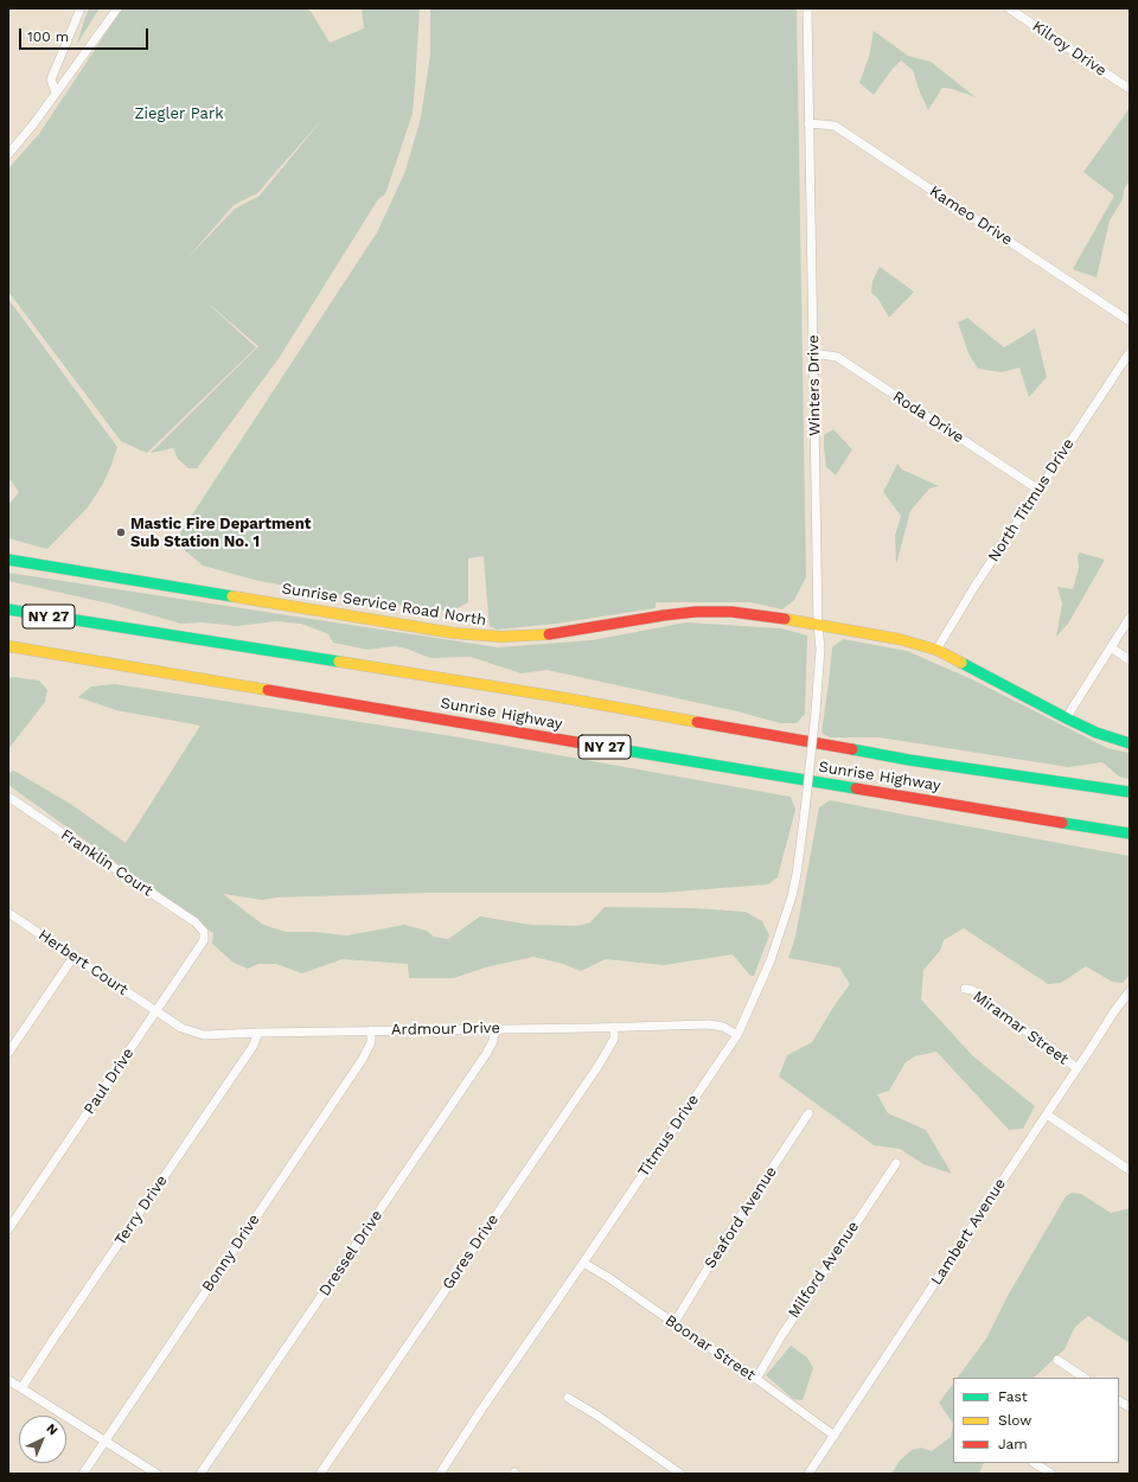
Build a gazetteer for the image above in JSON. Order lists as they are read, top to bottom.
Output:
{
  "streets": {
    "main road": ["Sunrise Service Road North", "NY 27", "Sunrise Highway"],
    "street": [
      "Kilroy Drive",
      "Kameo Drive",
      "Winters Drive",
      "Roda Drive",
      "North Titmus Drive",
      "Franklin Court",
      "Herbert Court",
      "Miramar Street",
      "Ardmour Drive",
      "Paul Drive",
      "Titmus Drive",
      "Terry Drive",
      "Seaford Avenue",
      "Lambert Avenue",
      "Gores Drive",
      "Bonny Drive",
      "Dressel Drive",
      "Milford Avenue",
      "Boonar Street"
    ]
  },
  "crossings": [
    ["Kameo Drive", "Winters Drive"],
    ["Winters Drive", "Roda Drive"],
    ["Winters Drive", "Sunrise Service Road North"],
    ["Winters Drive", "Titmus Drive"],
    ["Roda Drive", "North Titmus Drive"],
    ["North Titmus Drive", "Sunrise Service Road North"],
    ["Franklin Court", "Paul Drive"],
    ["Herbert Court", "Ardmour Drive"],
    ["Herbert Court", "Paul Drive"],
    ["Miramar Street", "Lambert Avenue"],
    ["Ardmour Drive", "Paul Drive"],
    ["Ardmour Drive", "Titmus Drive"],
    ["Ardmour Drive", "Terry Drive"],
    ["Ardmour Drive", "Gores Drive"],
    ["Ardmour Drive", "Bonny Drive"],
    ["Ardmour Drive", "Dressel Drive"],
    ["Titmus Drive", "Boonar Street"],
    ["Seaford Avenue", "Boonar Street"],
    ["Lambert Avenue", "Boonar Street"],
    ["Milford Avenue", "Boonar Street"]
  ],
  "parks": ["Ziegler Park"],
  "places": ["Mastic Fire Department Sub Station No. 1"],
  "legend": ["Fast", "Slow", "Jam"],
  "scale_bar": "100 m",
  "north": "top right"
}
